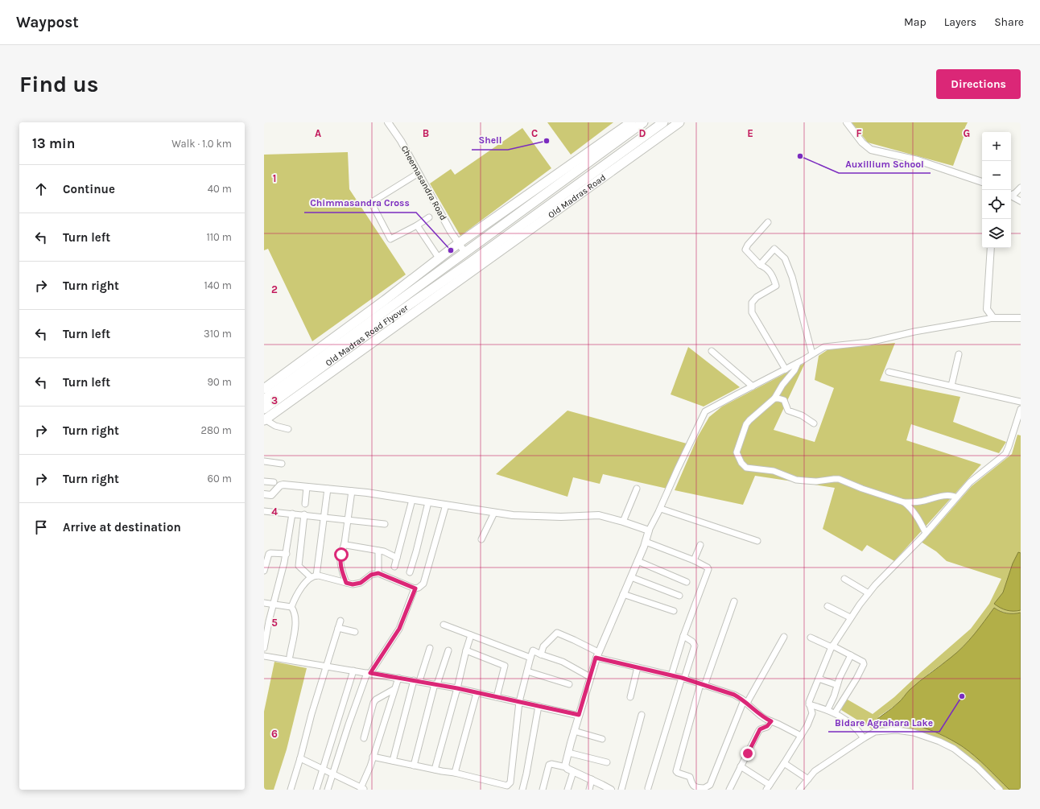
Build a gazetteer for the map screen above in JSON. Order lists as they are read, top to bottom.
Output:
{
  "streets": {
    "main road": ["Old Madras Road", "Old Madras Road Flyover"],
    "street": ["Cheemasandra Road"]
  },
  "crossings": [
    ["Cheemasandra Road", "Old Madras Road Flyover"],
    ["Old Madras Road", "Old Madras Road Flyover"]
  ],
  "places": [
    "Shell",
    "Auxillium School",
    "Chimmasandra Cross",
    "Bidare Agrahara Lake"
  ],
  "page": {
    "header": "Waypost",
    "nav": ["Map", "Layers", "Share"],
    "buttons": "Directions",
    "title": "Find us",
    "heading": ["13 min", "Walk · 1.0 km"],
    "map_buttons": ["+", "−"],
    "list": [
      ["Continue", "40 m"],
      ["Turn left", "110 m"],
      ["Turn right", "140 m"],
      ["Turn left", "310 m"],
      ["Turn left", "90 m"],
      ["Turn right", "280 m"],
      ["Turn right", "60 m"],
      "Arrive at destination"
    ]
  },
  "grid": {
    "columns": [
      "A",
      "B",
      "C",
      "D",
      "E",
      "F",
      "G"
    ],
    "rows": [
      "1",
      "2",
      "3",
      "4",
      "5",
      "6"
    ]
  }
}
